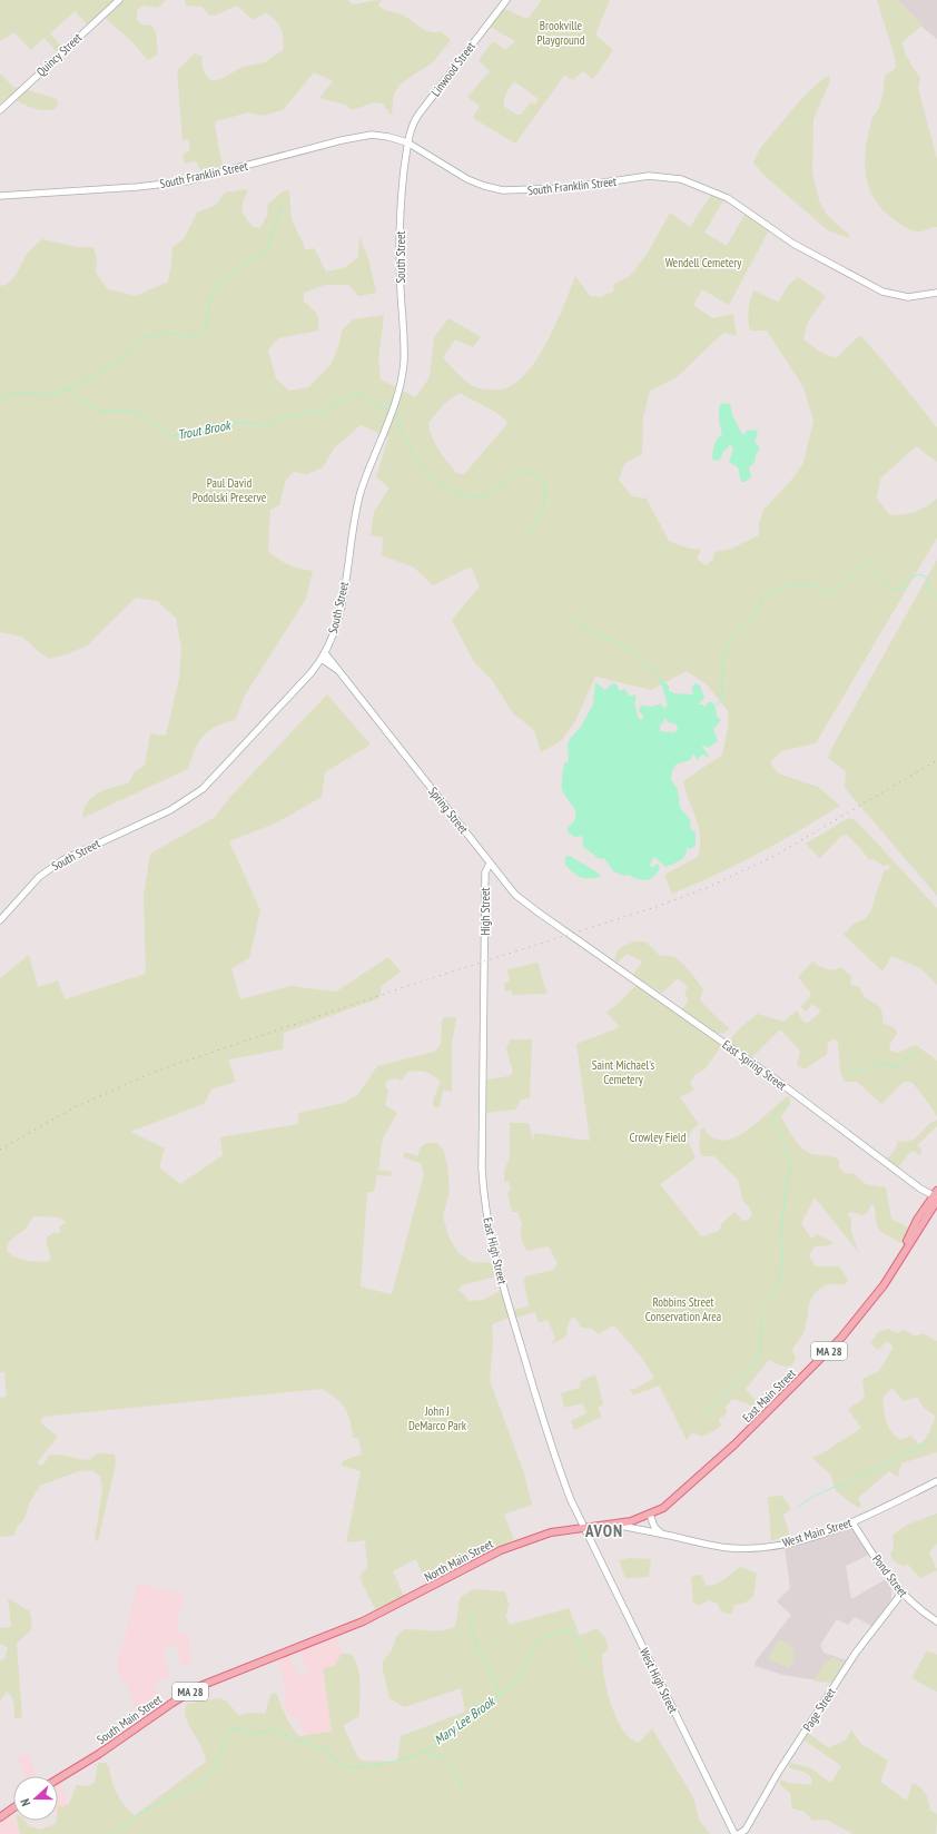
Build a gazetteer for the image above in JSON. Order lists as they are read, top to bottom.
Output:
{
  "streets": {
    "main road": [
      "Quincy Street",
      "Linwood Street",
      "South Franklin Street",
      "South Street",
      "Spring Street",
      "High Street",
      "East Spring Street",
      "East High Street",
      "MA 28",
      "East Main Street",
      "West Main Street",
      "North Main Street",
      "Pond Street",
      "West High Street",
      "Page Street",
      "South Main Street"
    ]
  },
  "crossings": [
    ["Linwood Street", "South Franklin Street"],
    ["Linwood Street", "South Street"],
    ["South Franklin Street", "South Street"],
    ["South Street", "Spring Street"],
    ["Spring Street", "High Street"],
    ["Spring Street", "East Spring Street"],
    ["High Street", "East High Street"],
    ["East Spring Street", "East Main Street"],
    ["East High Street", "MA 28"],
    ["East High Street", "North Main Street"],
    ["East High Street", "West High Street"],
    ["MA 28", "East Main Street"],
    ["MA 28", "West Main Street"],
    ["MA 28", "North Main Street"],
    ["MA 28", "West High Street"],
    ["West Main Street", "Pond Street"],
    ["North Main Street", "West High Street"],
    ["North Main Street", "South Main Street"],
    ["Pond Street", "Page Street"]
  ],
  "districts": ["AVON"],
  "water": ["Trout Brook", "Mary Lee Brook"],
  "parks": [
    "Brookville Playground",
    "Wendell Cemetery",
    "Paul David Podolski Preserve",
    "Saint Michael's Cemetery",
    "Crowley Field",
    "Robbins Street Conservation Area",
    "John J DeMarco Park"
  ],
  "north": "left"
}
